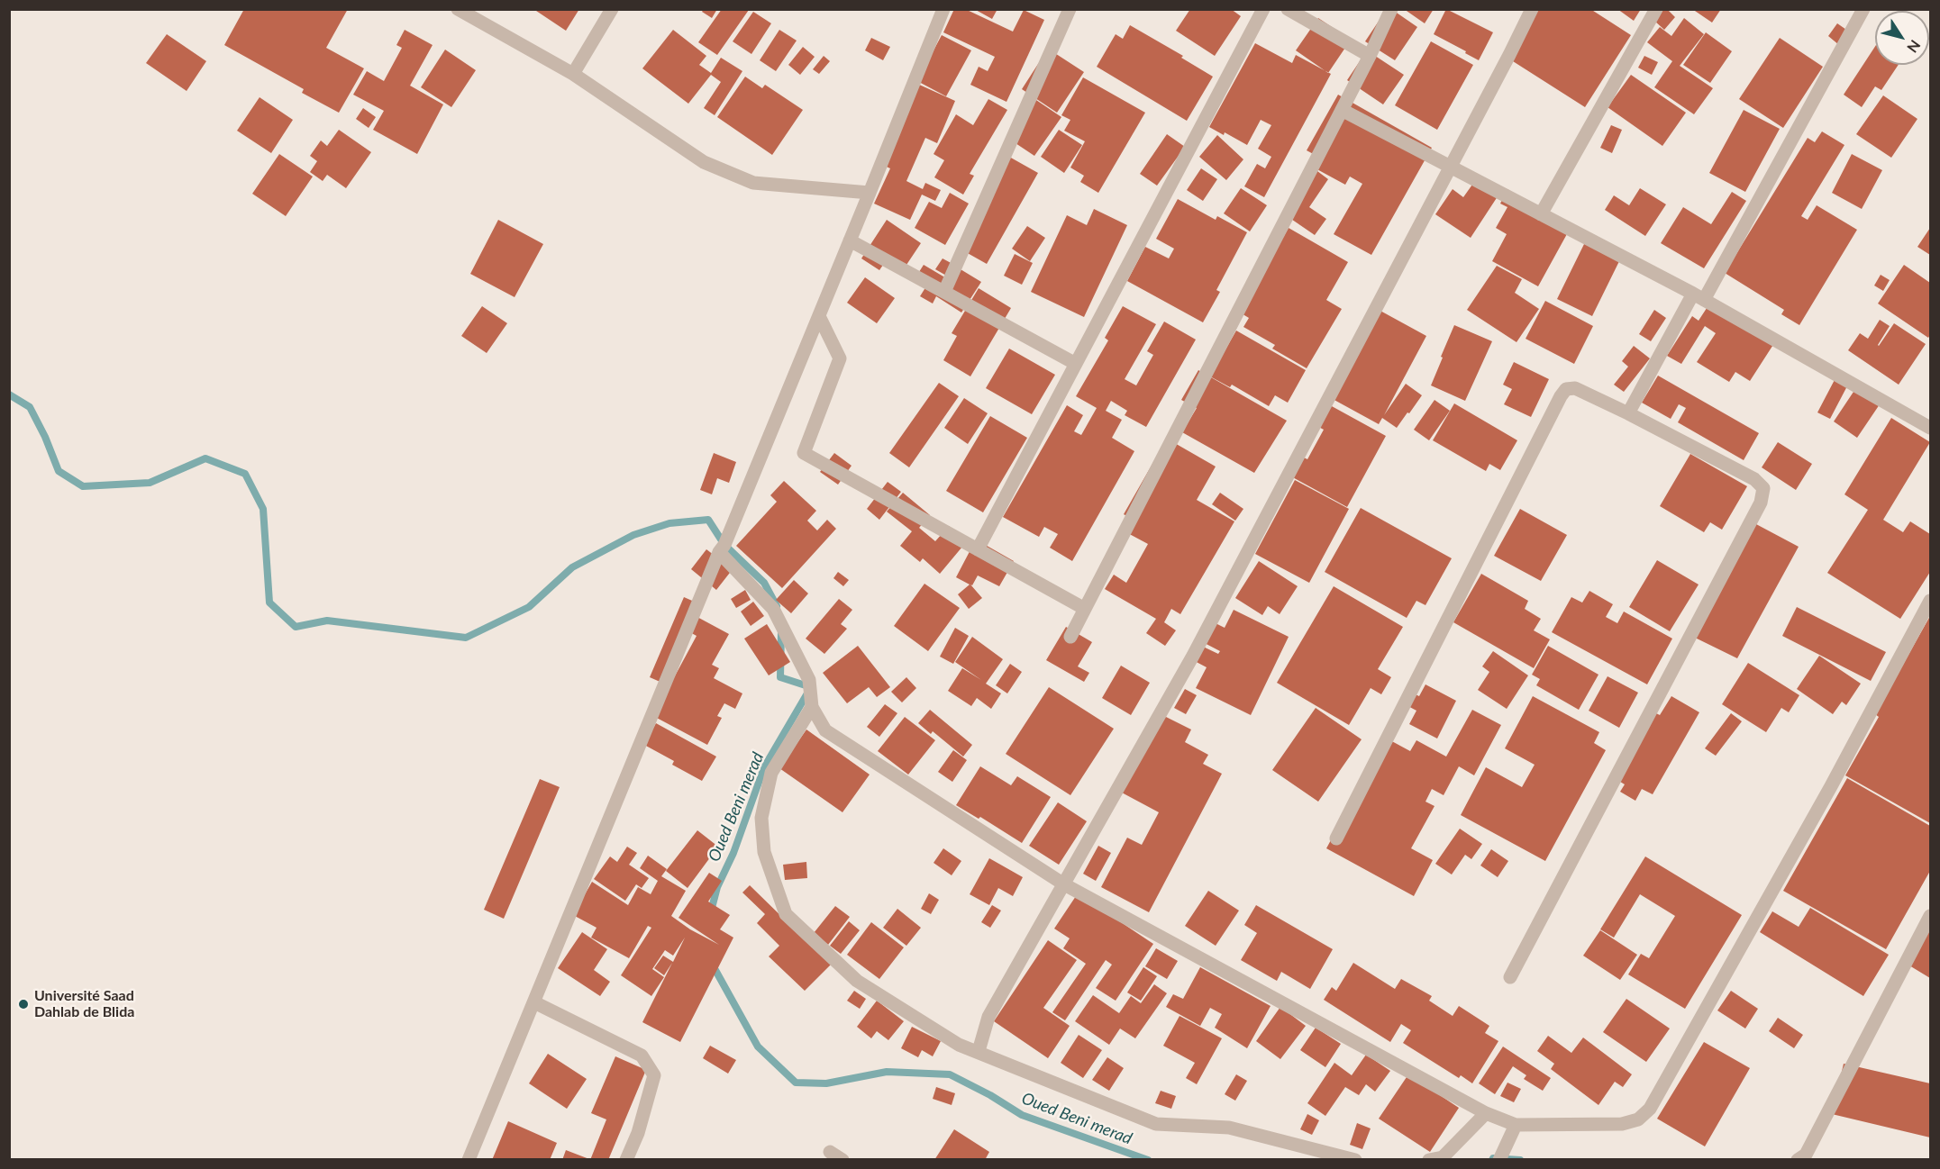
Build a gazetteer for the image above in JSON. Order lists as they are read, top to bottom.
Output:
{
  "water": ["Oued Beni merad"],
  "places": ["Université Saad Dahlab de Blida"],
  "north": "bottom right"
}
